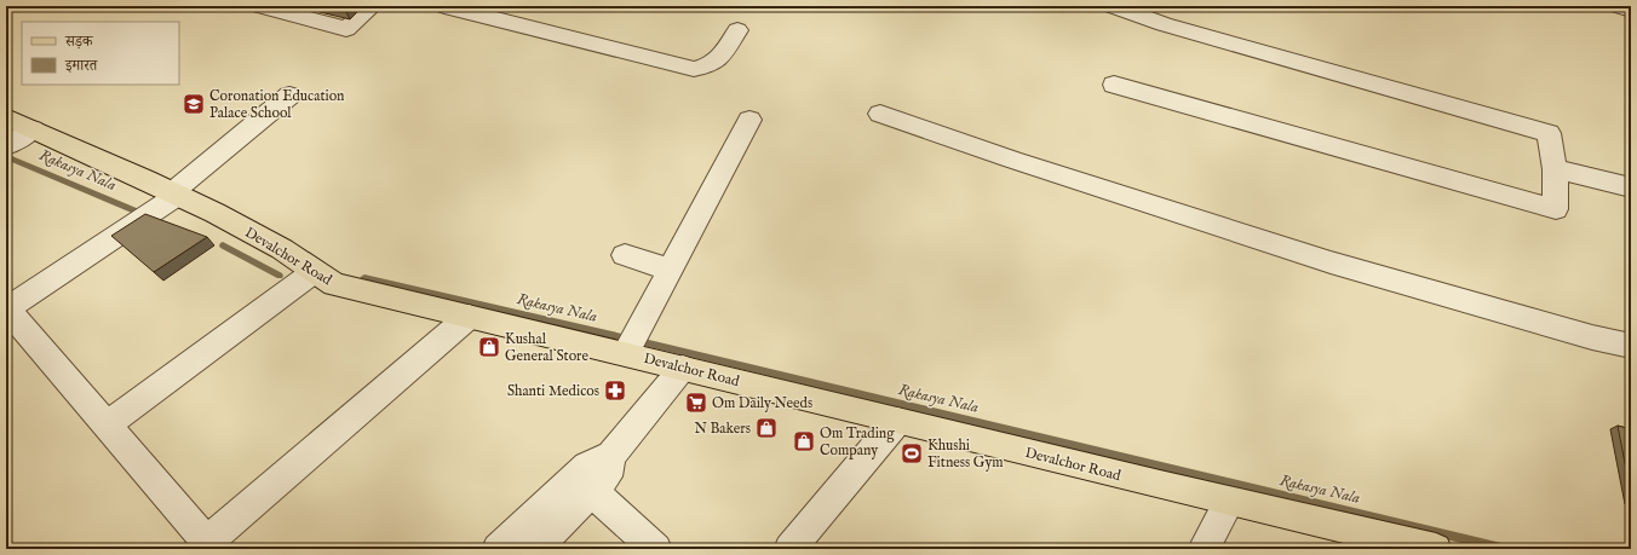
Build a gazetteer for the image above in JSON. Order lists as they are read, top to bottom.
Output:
{
  "streets": {
    "main road": ["Devalchor Road"]
  },
  "water": ["Rakasya Nala"],
  "places": {
    "school or university": ["Coronation Education Palace School"],
    "shop": ["Kushal General Store", "N Bakers", "Om Trading Company"],
    "pharmacy": ["Shanti Medicos"],
    "supermarket": ["Om Daily Needs"],
    "sports": ["Khushi Fitness Gym"]
  },
  "legend": ["सड़क", "इमारत"]
}
